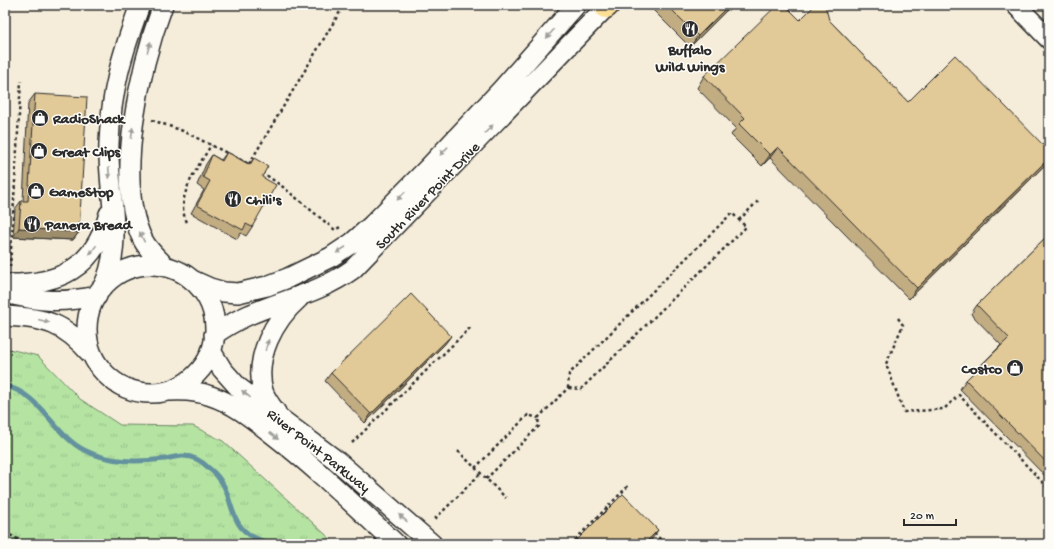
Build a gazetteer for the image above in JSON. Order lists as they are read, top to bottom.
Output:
{
  "streets": {
    "street": ["South River Point Drive", "River Point Parkway"]
  },
  "crossings": [
    ["South River Point Drive", "River Point Parkway"]
  ],
  "places": {
    "restaurant": ["Buffalo Wild Wings", "Chili's", "Panera Bread"],
    "shop": [
      "RadioShack",
      "Great Clips",
      "GameStop",
      "Costco"
    ]
  },
  "scale_bar": "20 m"
}
